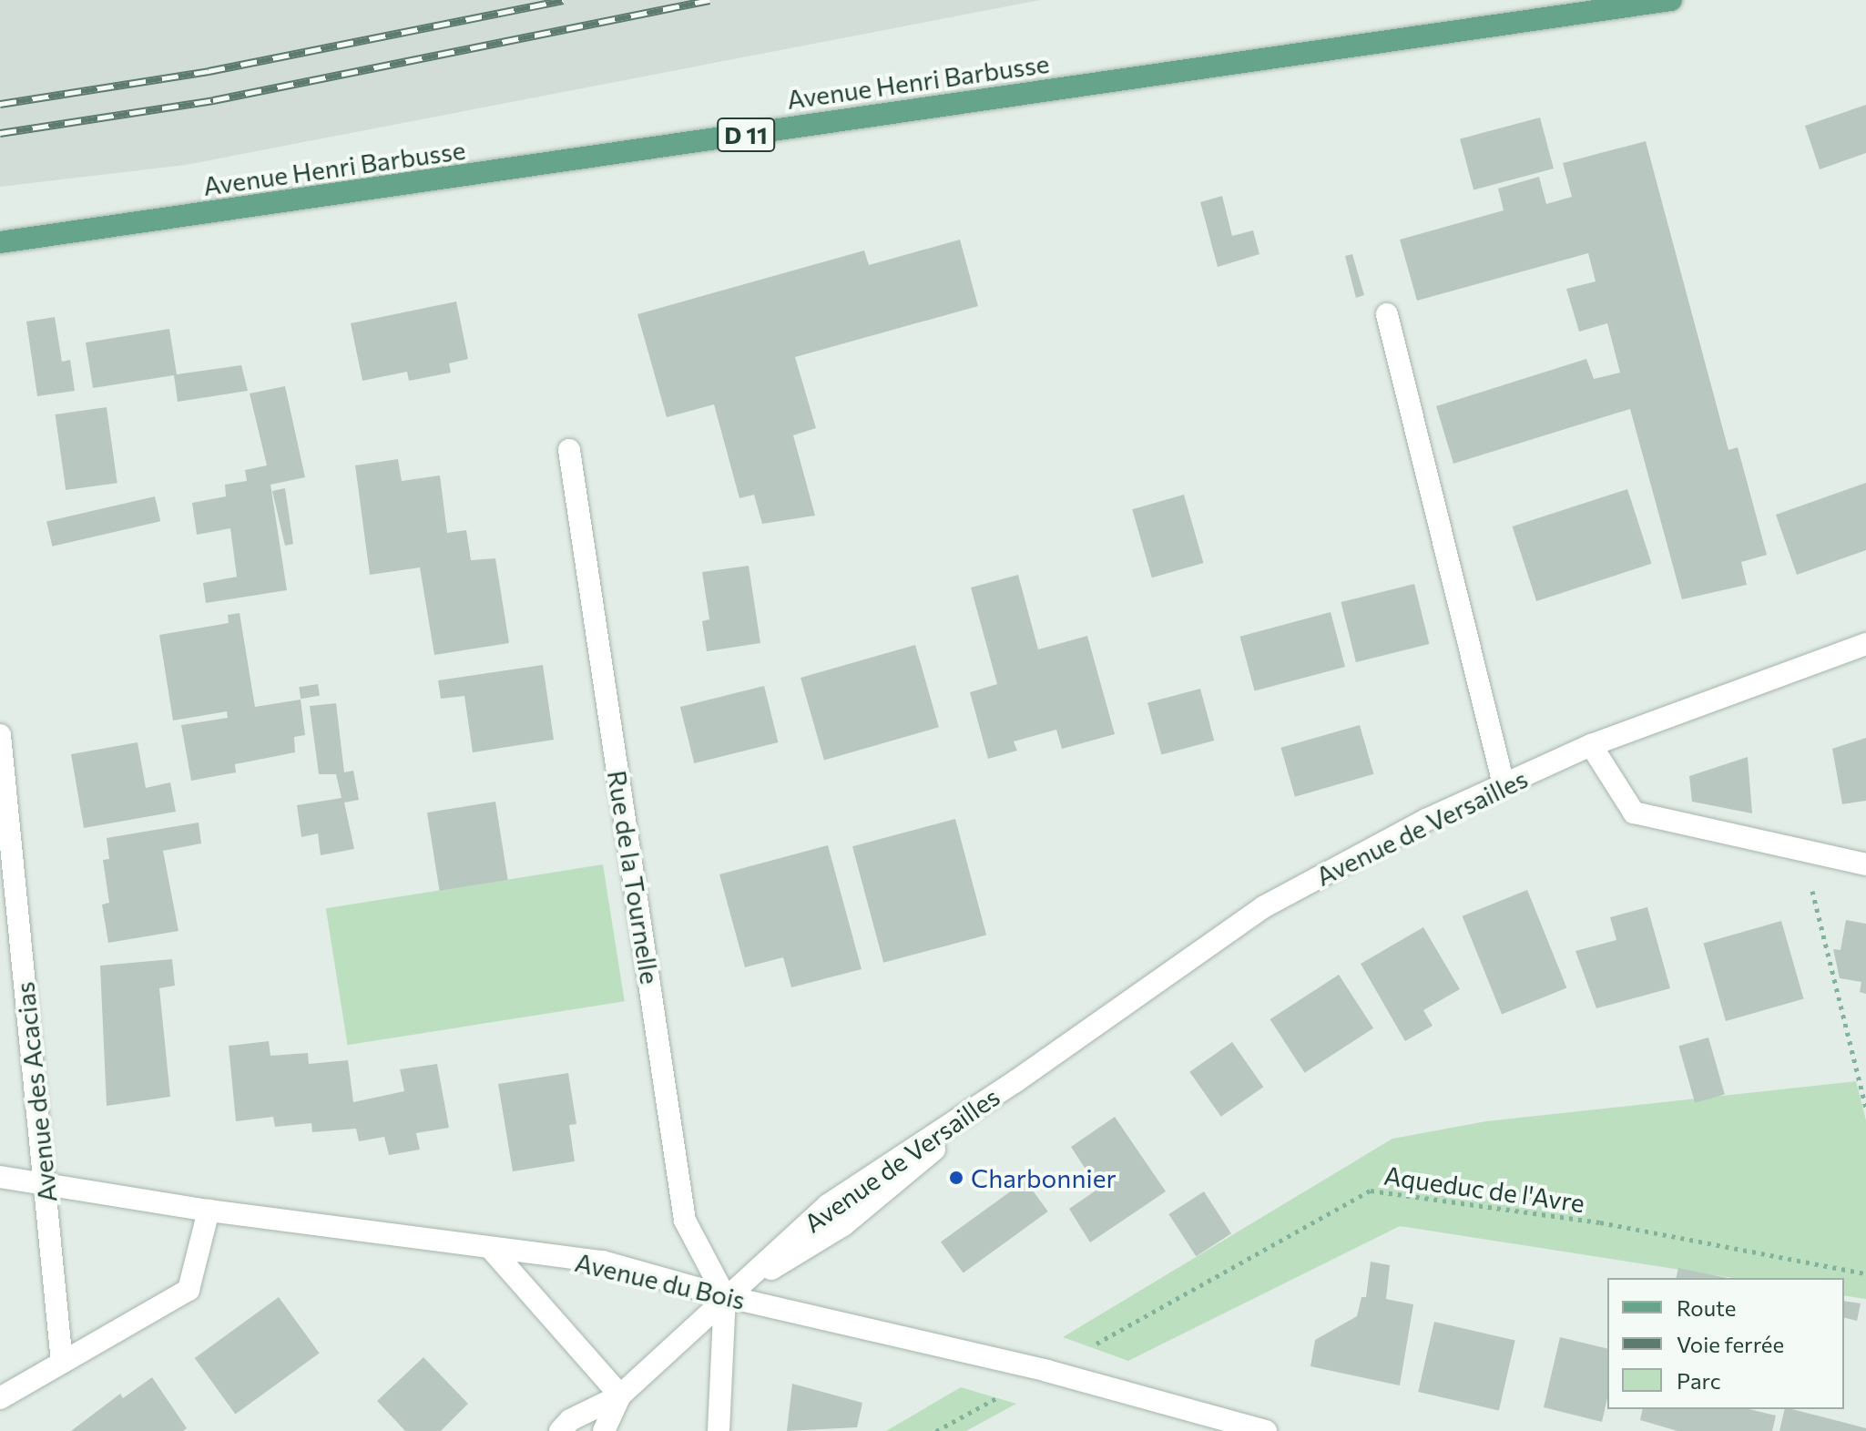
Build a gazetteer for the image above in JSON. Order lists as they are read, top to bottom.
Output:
{
  "streets": {
    "main road": ["Avenue Henri Barbusse", "D 11"],
    "street": [
      "Avenue de Versailles",
      "Rue de la Tournelle",
      "Avenue des Acacias",
      "Avenue du Bois"
    ],
    "path": ["Aqueduc de l'Avre"]
  },
  "crossings": [
    ["Avenue de Versailles", "Rue de la Tournelle"],
    ["Avenue de Versailles", "Avenue du Bois"],
    ["Rue de la Tournelle", "Avenue du Bois"],
    ["Avenue des Acacias", "Avenue du Bois"],
    ["Aqueduc de l'Avre", "Avenue du Bois"]
  ],
  "places": ["Charbonnier"],
  "legend": ["Route", "Voie ferrée", "Parc"]
}
